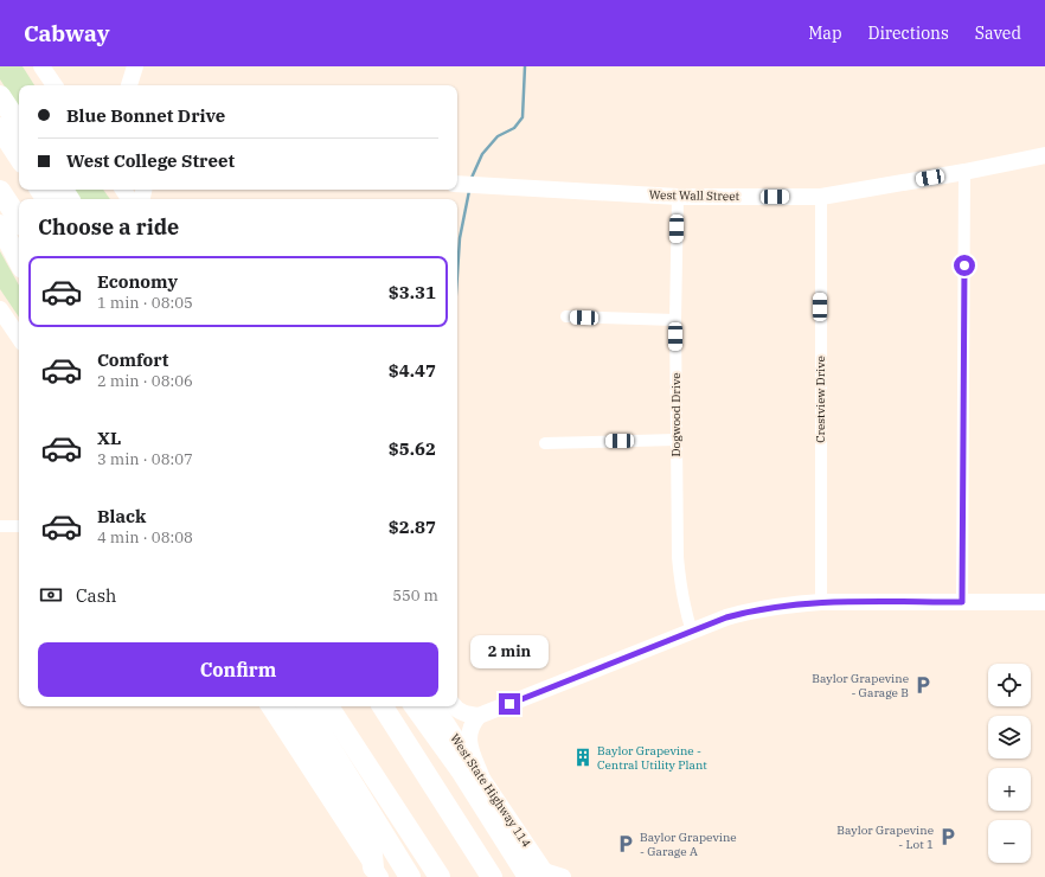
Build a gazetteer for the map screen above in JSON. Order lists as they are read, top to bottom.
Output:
{
  "streets": {
    "street": [
      "West Wall Street",
      "Crestview Drive",
      "Dogwood Drive",
      "West State Highway 114"
    ]
  },
  "crossings": [
    ["West Wall Street", "Crestview Drive"],
    ["West Wall Street", "Dogwood Drive"]
  ],
  "places": {
    "parking": ["Baylor Grapevine - Garage B", "Baylor Grapevine - Lot 1", "Baylor Grapevine - Garage A"],
    "building": ["Baylor Grapevine - Central Utility Plant"]
  },
  "page": {
    "header": "Cabway",
    "nav": ["Map", "Directions", "Saved"],
    "banner": ["Blue Bonnet Drive", "West College Street"],
    "heading": "Choose a ride",
    "list": [
      {
        "name": "Economy",
        "note": "1 min · 08:05",
        "value": "$3.31"
      },
      {
        "name": "Comfort",
        "note": "2 min · 08:06",
        "value": "$4.47"
      },
      {
        "name": "XL",
        "note": "3 min · 08:07",
        "value": "$5.62"
      },
      {
        "name": "Black",
        "note": "4 min · 08:08",
        "value": "$2.87"
      }
    ],
    "pay": ["Cash", "550 m"],
    "buttons": "Confirm",
    "bubble": "2 min",
    "map_buttons": ["+", "−"]
  }
}
